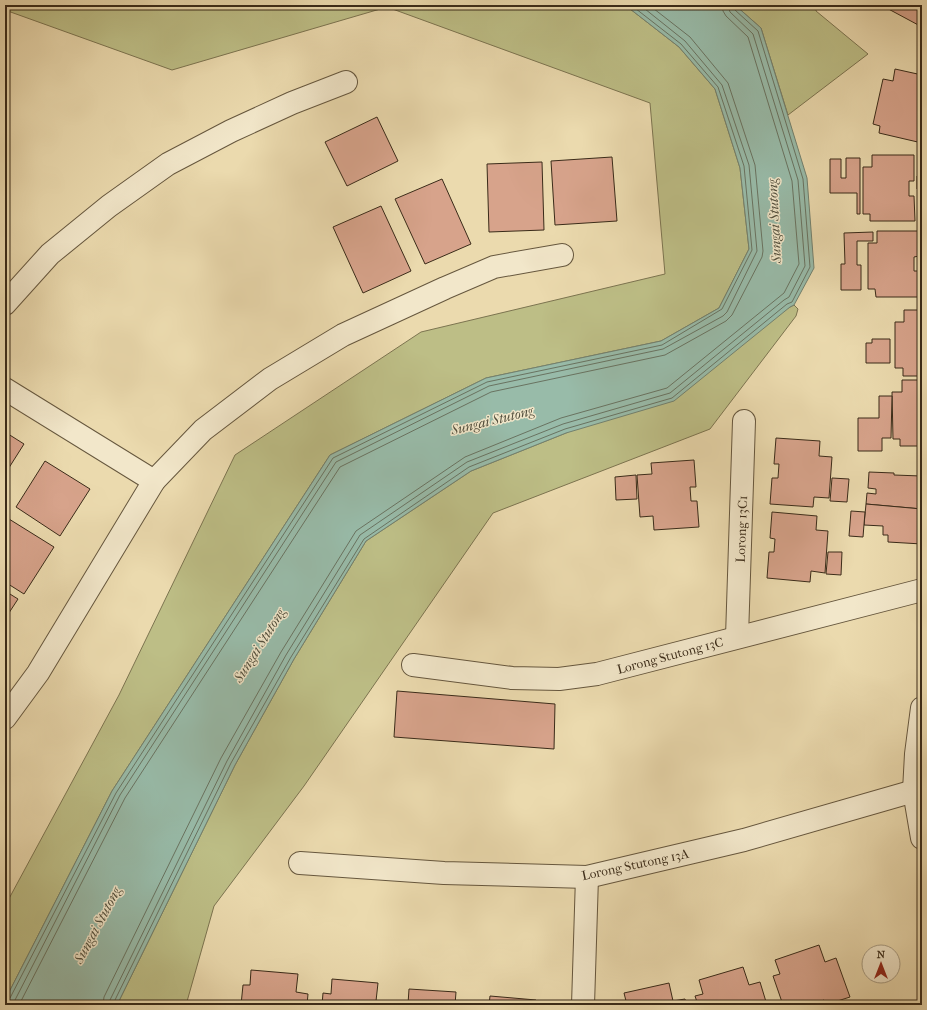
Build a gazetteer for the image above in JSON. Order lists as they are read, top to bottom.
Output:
{
  "streets": {
    "street": ["Lorong 13C1", "Lorong Stutong 13C", "Lorong Stutong 13A"]
  },
  "crossings": [
    ["Lorong 13C1", "Lorong Stutong 13C"]
  ],
  "water": ["Sungai Stutong"],
  "north": "top"
}
